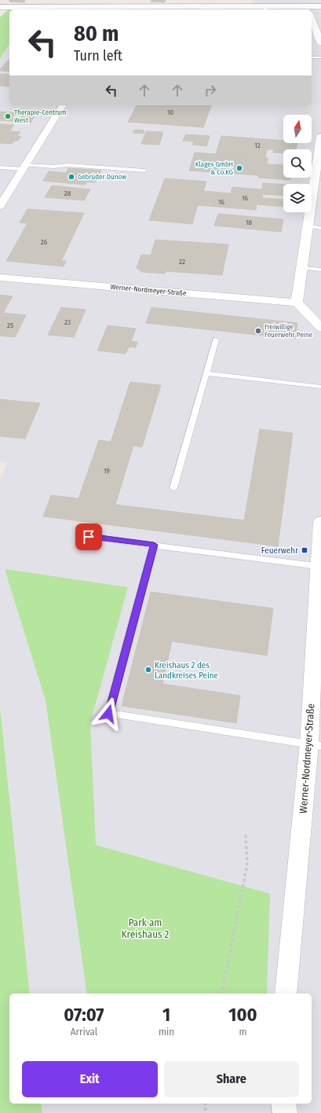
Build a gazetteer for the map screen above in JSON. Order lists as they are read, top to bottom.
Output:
{
  "streets": {
    "street": ["Werner-Nordmeyer-Straße"]
  },
  "parks": ["Park am Kreishaus 2"],
  "places": {
    "other": [
      "Therapie-Centrum West",
      "Klages GmbH & Co.KG",
      "Gebrüder Dünow",
      "Freiwillige Feuerwehr Peine",
      "Kreishaus 2 des Landkreises Peine"
    ],
    "transit": ["Feuerwehr"]
  },
  "house_numbers": [
    "10",
    "12",
    "28",
    "16",
    "16",
    "18",
    "26",
    "22",
    "23",
    "25",
    "19"
  ],
  "north": "top",
  "page": {
    "turn": ["80 m", "Turn left"],
    "eta": [
      "07:07",
      "Arrival",
      "1",
      "min",
      "100",
      "m"
    ],
    "buttons": ["Exit", "Share"]
  }
}
